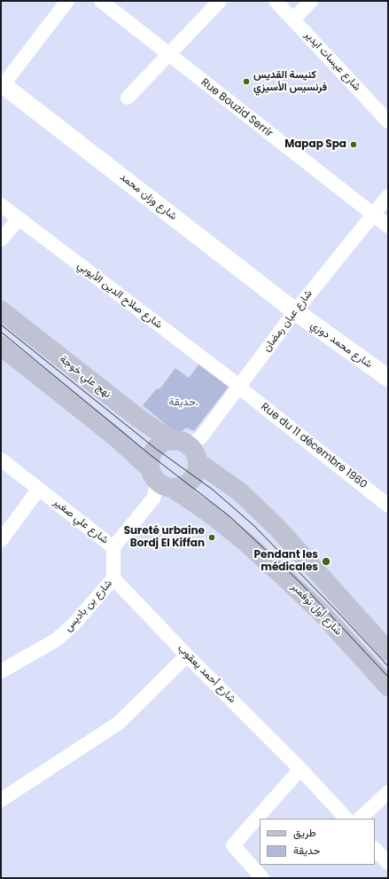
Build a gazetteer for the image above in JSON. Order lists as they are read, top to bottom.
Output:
{
  "streets": {
    "main road": ["نهج علي خوجة", "شارع أول نوفمبر"],
    "street": [
      "شارع عيسات ايدير",
      "Rue Bouzid Serrir",
      "شارع وزان محمد",
      "شارع صلاح الدين الأيوبي",
      "شارع عبان رمضان",
      "شارع محمد دوزي",
      "Rue du 11 décembre 1960",
      "شارع علي صغير",
      "شارع بن باديس",
      "شارع أحمد يعقوب"
    ]
  },
  "crossings": [
    ["Rue Bouzid Serrir", "شارع عبان رمضان"],
    ["شارع وزان محمد", "شارع عبان رمضان"],
    ["شارع وزان محمد", "شارع محمد دوزي"],
    ["شارع صلاح الدين الأيوبي", "شارع عبان رمضان"],
    ["شارع صلاح الدين الأيوبي", "Rue du 11 décembre 1960"],
    ["شارع عبان رمضان", "شارع محمد دوزي"],
    ["شارع عبان رمضان", "نهج علي خوجة"],
    ["شارع عبان رمضان", "Rue du 11 décembre 1960"],
    ["شارع عبان رمضان", "شارع علي صغير"],
    ["شارع عبان رمضان", "شارع أول نوفمبر"],
    ["نهج علي خوجة", "شارع علي صغير"],
    ["نهج علي خوجة", "شارع أول نوفمبر"],
    ["شارع علي صغير", "شارع بن باديس"],
    ["شارع علي صغير", "شارع أول نوفمبر"],
    ["شارع بن باديس", "شارع أحمد يعقوب"]
  ],
  "parks": ["حديقة."],
  "places": [
    "كنيسة القديس فرنسيس الأسيزي",
    "Mapap Spa",
    "Sureté urbaine Bordj El Kiffan",
    "Pendant les médicales"
  ],
  "legend": ["طريق", "حديقة"]
}
